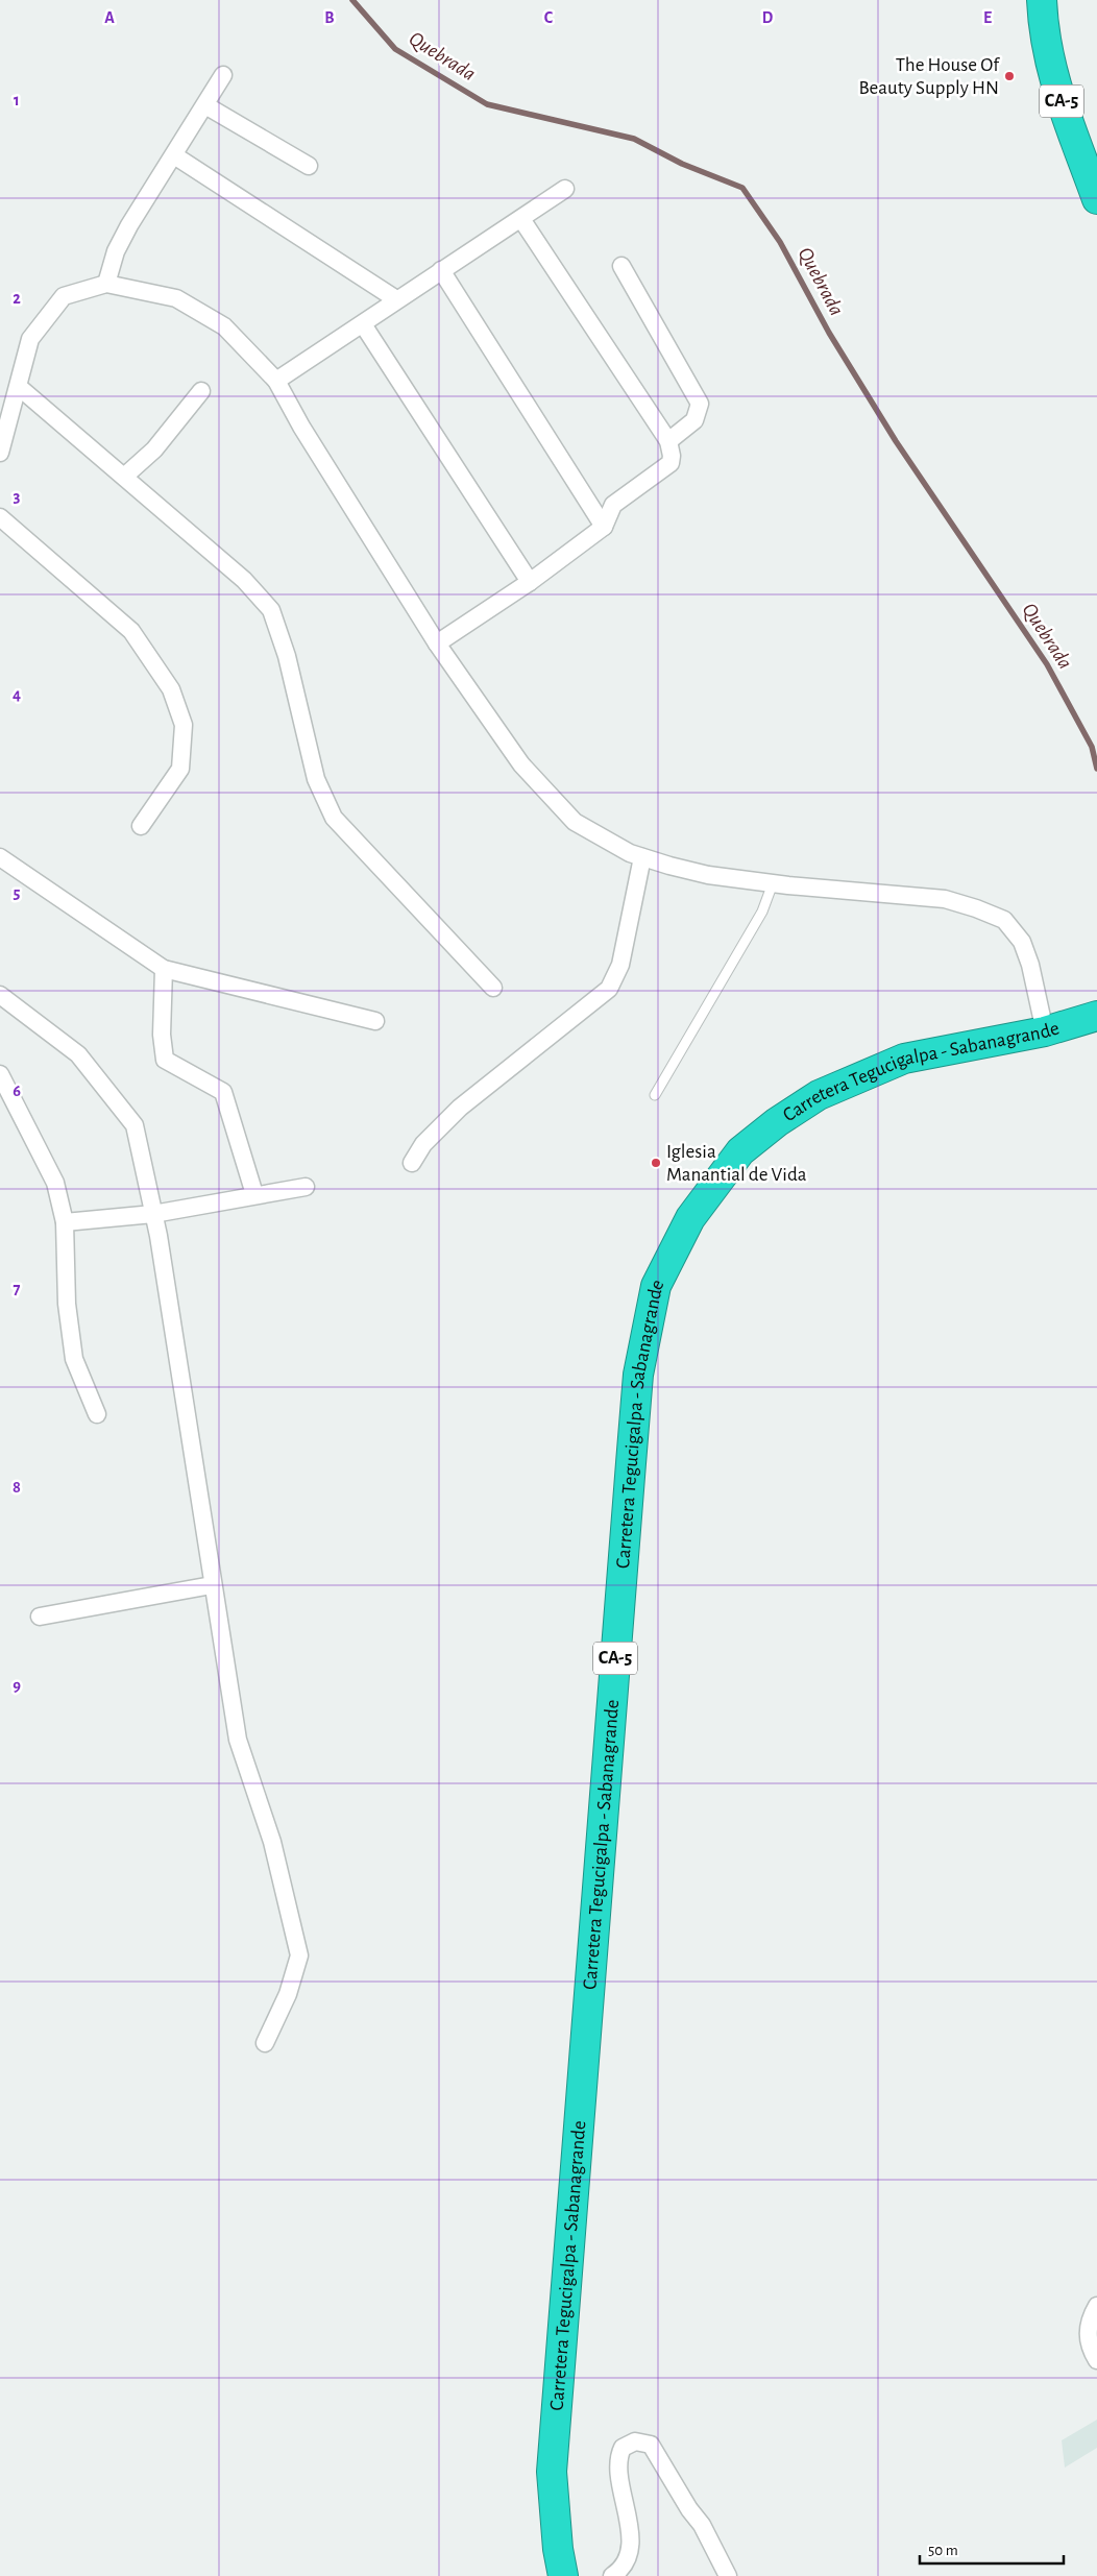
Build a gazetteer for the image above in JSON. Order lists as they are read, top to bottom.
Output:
{
  "streets": {
    "highway": ["CA-5", "Carretera Tegucigalpa - Sabanagrande"]
  },
  "water": ["Quebrada"],
  "places": ["The House Of Beauty Supply HN", "Iglesia Manantial de Vida"],
  "scale_bar": "50 m",
  "grid": {
    "columns": [
      "A",
      "B",
      "C",
      "D",
      "E"
    ],
    "rows": [
      "1",
      "2",
      "3",
      "4",
      "5",
      "6",
      "7",
      "8",
      "9"
    ]
  }
}
